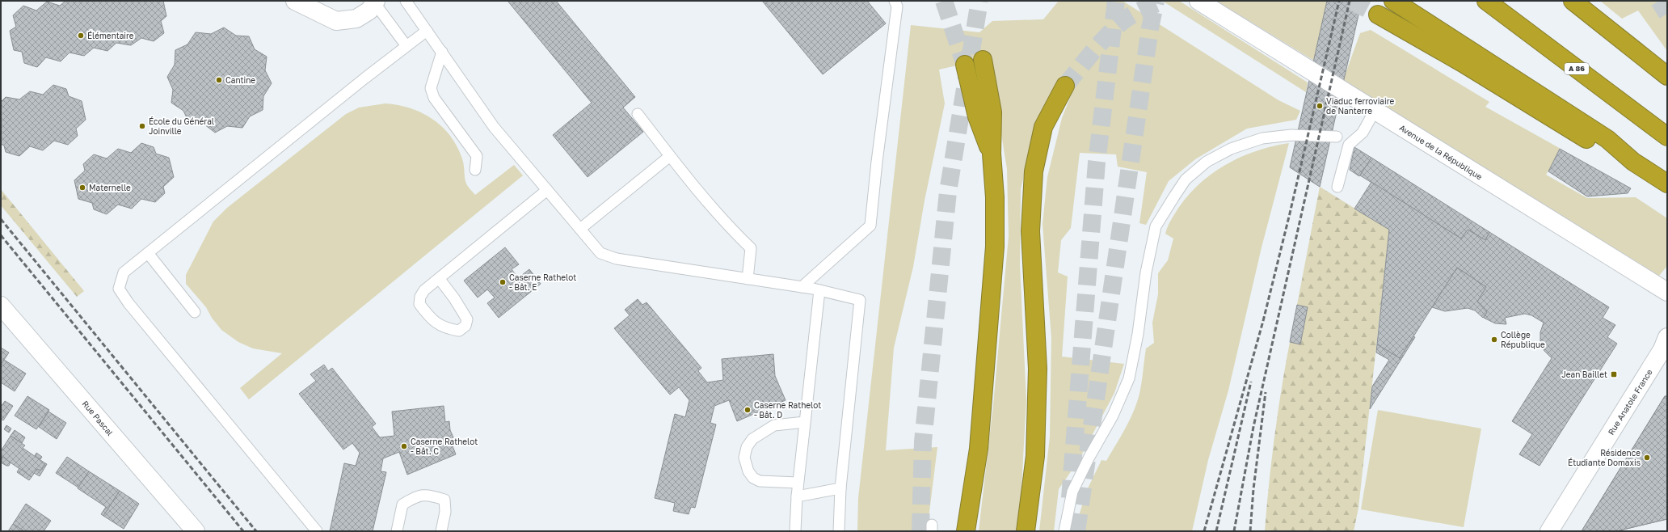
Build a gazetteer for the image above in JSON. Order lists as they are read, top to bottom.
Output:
{
  "streets": {
    "highway": ["A 86"],
    "street": ["Avenue de la République", "Rue Anatole France", "Rue Pascal"]
  },
  "places": {
    "other": [
      "Élémentaire",
      "Cantine",
      "Viaduc ferroviaire de Nanterre",
      "École du Général Joinville",
      "Maternelle",
      "Caserne Rathelot - Bât. E",
      "Collège République",
      "Caserne Rathelot - Bât. D",
      "Caserne Rathelot - Bât. C",
      "Résidence Étudiante Domaxis"
    ],
    "transit": ["Jean Baillet"]
  }
}
